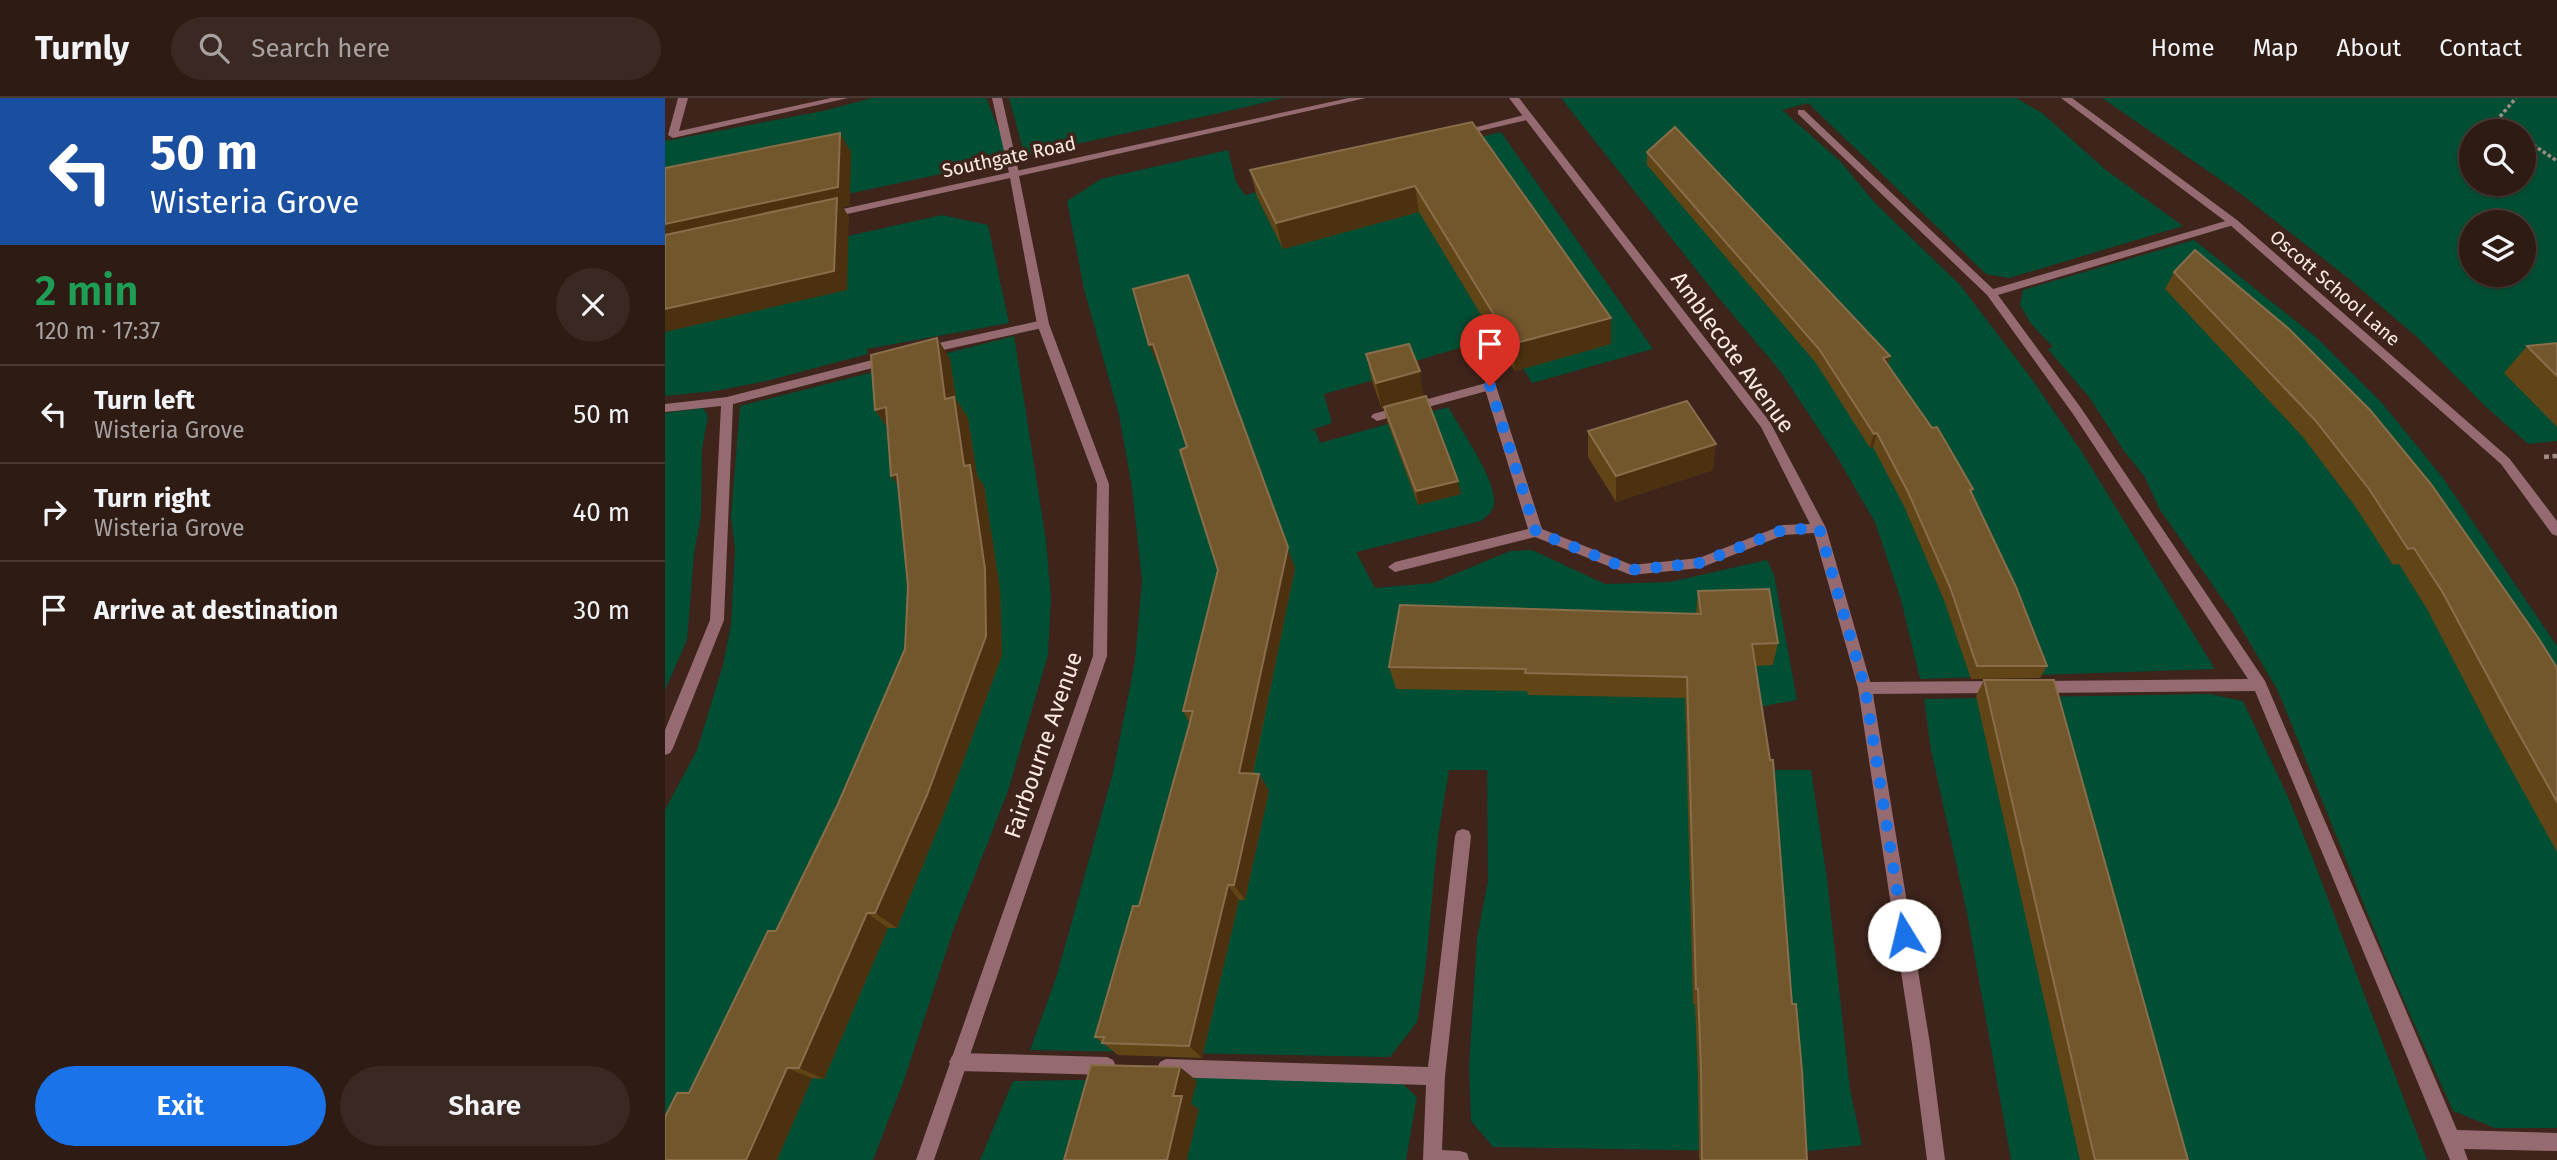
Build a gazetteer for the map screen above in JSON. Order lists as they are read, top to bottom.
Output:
{
  "streets": {
    "street": [
      "Southgate Road",
      "Oscott School Lane",
      "Amblecote Avenue",
      "Fairbourne Avenue"
    ]
  },
  "crossings": [
    ["Southgate Road", "Fairbourne Avenue"]
  ],
  "page": {
    "header": "Turnly",
    "search": "Search here",
    "nav": [
      "Home",
      "Map",
      "About",
      "Contact"
    ],
    "turn": ["50 m", "Wisteria Grove"],
    "heading": ["2 min", "120 m · 17:37"],
    "list": [
      {
        "name": "Turn left",
        "note": "Wisteria Grove",
        "value": "50 m"
      },
      {
        "name": "Turn right",
        "note": "Wisteria Grove",
        "value": "40 m"
      },
      {
        "name": "Arrive at destination",
        "value": "30 m"
      }
    ],
    "buttons": ["Exit", "Share"]
  }
}
